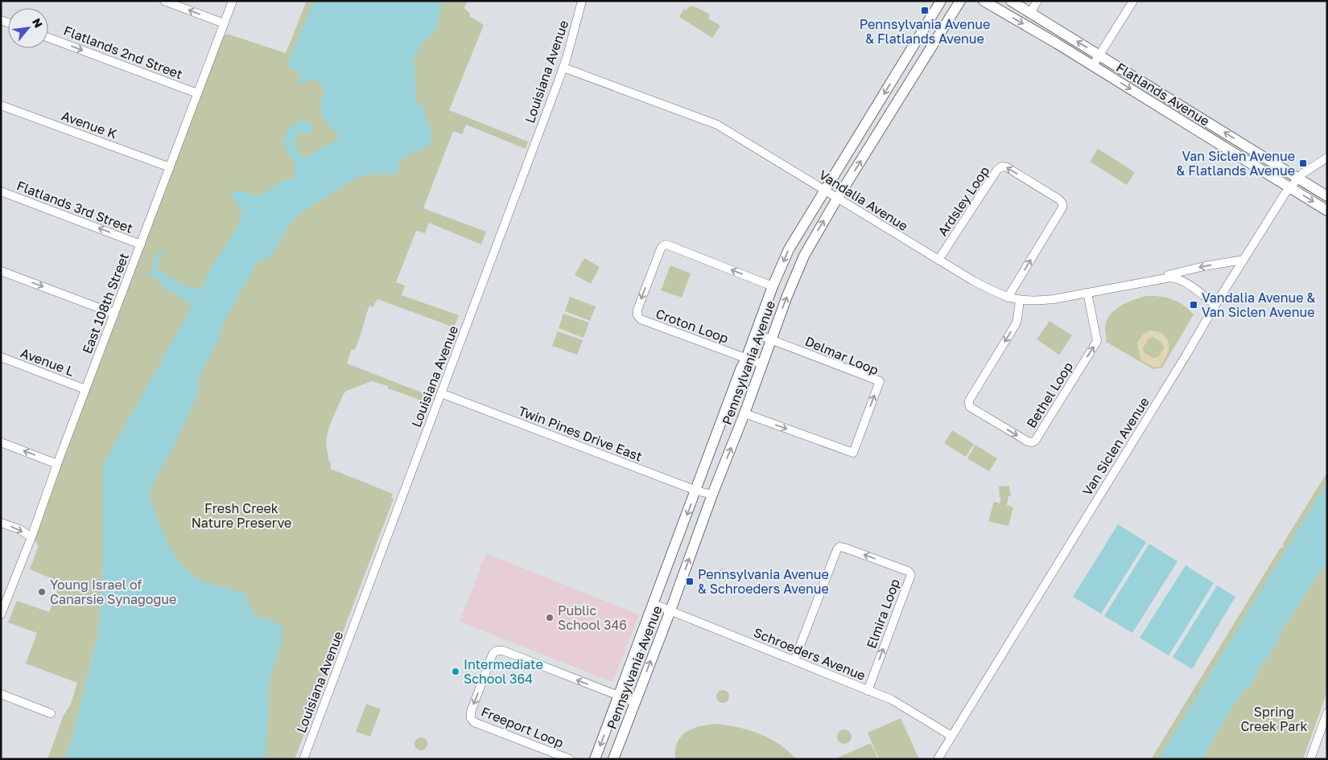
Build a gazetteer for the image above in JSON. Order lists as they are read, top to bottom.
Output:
{
  "streets": {
    "main road": ["Flatlands Avenue", "Pennsylvania Avenue"],
    "street": [
      "Flatlands 2nd Street",
      "Louisiana Avenue",
      "Avenue K",
      "Vandalia Avenue",
      "Ardsley Loop",
      "Flatlands 3rd Street",
      "East 108th Street",
      "Croton Loop",
      "Delmar Loop",
      "Avenue L",
      "Bethel Loop",
      "Twin Pines Drive East",
      "Van Siclen Avenue",
      "Elmira Loop",
      "Schroeders Avenue",
      "Freeport Loop"
    ]
  },
  "crossings": [
    ["Flatlands 2nd Street", "East 108th Street"],
    ["Louisiana Avenue", "Vandalia Avenue"],
    ["Louisiana Avenue", "Twin Pines Drive East"],
    ["Flatlands Avenue", "Van Siclen Avenue"],
    ["Avenue K", "East 108th Street"],
    ["Vandalia Avenue", "Ardsley Loop"],
    ["Vandalia Avenue", "Pennsylvania Avenue"],
    ["Vandalia Avenue", "Bethel Loop"],
    ["Vandalia Avenue", "Van Siclen Avenue"],
    ["Flatlands 3rd Street", "East 108th Street"],
    ["East 108th Street", "Avenue L"],
    ["Croton Loop", "Pennsylvania Avenue"],
    ["Delmar Loop", "Pennsylvania Avenue"],
    ["Pennsylvania Avenue", "Twin Pines Drive East"],
    ["Pennsylvania Avenue", "Schroeders Avenue"],
    ["Pennsylvania Avenue", "Freeport Loop"],
    ["Van Siclen Avenue", "Schroeders Avenue"],
    ["Elmira Loop", "Schroeders Avenue"]
  ],
  "one_way": ["Flatlands 2nd Street", "Flatlands 3rd Street"],
  "parks": ["Fresh Creek Nature Preserve", "Spring Creek Park"],
  "places": {
    "transit": [
      "Pennsylvania Avenue & Flatlands Avenue",
      "Van Siclen Avenue & Flatlands Avenue",
      "Vandalia Avenue & Van Siclen Avenue",
      "Pennsylvania Avenue & Schroeders Avenue"
    ],
    "other": ["Young Israel of Canarsie Synagogue", "Public School 346", "Intermediate School 364"]
  },
  "north": "top right"
}
